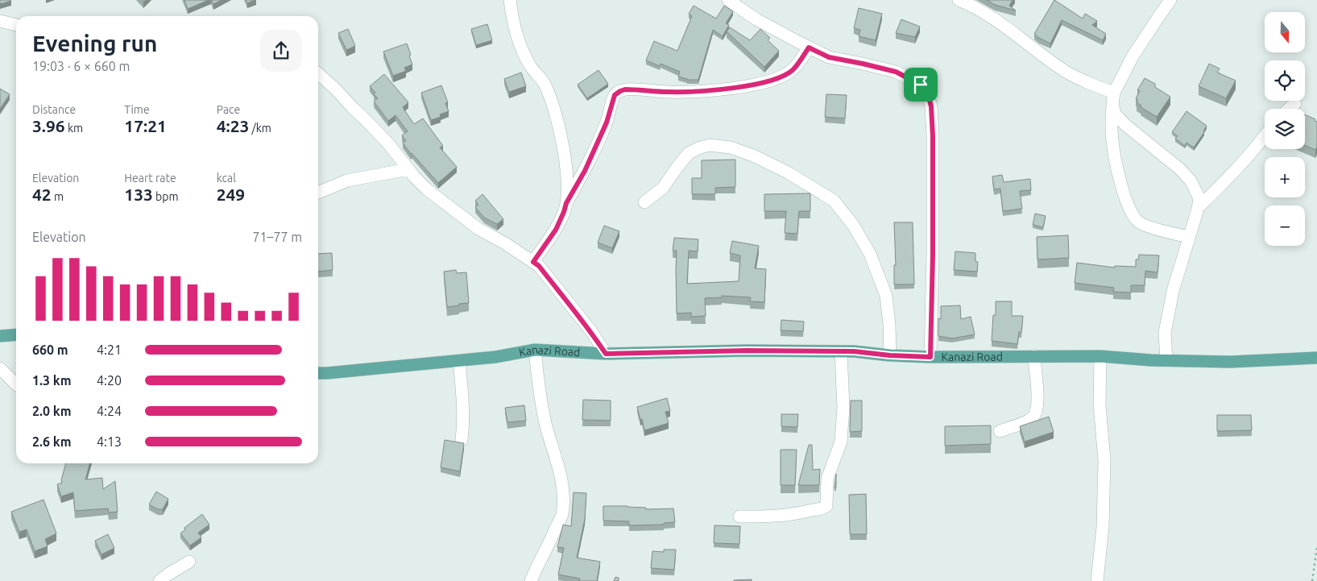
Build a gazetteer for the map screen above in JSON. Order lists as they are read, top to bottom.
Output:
{
  "streets": {
    "main road": ["Kanazi Road"]
  },
  "north": "bottom",
  "page": {
    "map_buttons": ["+", "−"],
    "heading": ["Evening run", "19:03 · 6 × 660 m"],
    "stats": [
      ["Distance", "3.96 km"],
      ["Time", "17:21"],
      ["Pace", "4:23 /km"],
      ["Elevation", "42 m"],
      ["Heart rate", "133 bpm"],
      ["kcal", "249"]
    ],
    "chart": ["Elevation", "71–77 m"],
    "list": [
      {
        "name": "660 m",
        "note": "4:21"
      },
      {
        "name": "1.3 km",
        "note": "4:20"
      },
      {
        "name": "2.0 km",
        "note": "4:24"
      },
      {
        "name": "2.6 km",
        "note": "4:13"
      }
    ]
  }
}
